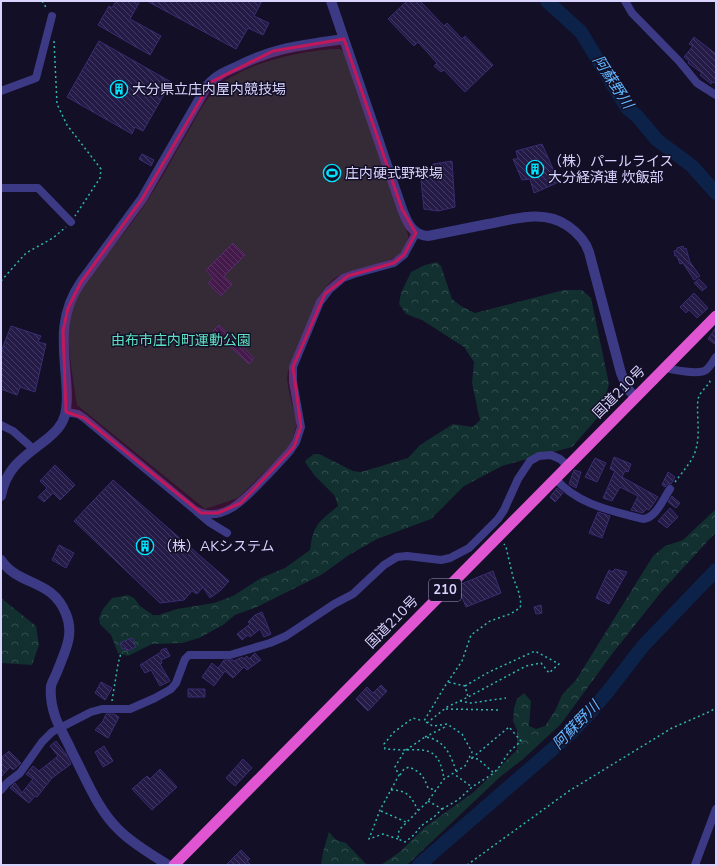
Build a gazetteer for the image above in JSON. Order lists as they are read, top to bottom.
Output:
{
  "streets": {
    "highway": ["国道210号", "210"]
  },
  "water": ["阿蘇野川"],
  "parks": ["由布市庄内町運動公園"],
  "places": {
    "building": ["大分県立庄内屋内競技場", "（株）パールライス 大分経済連 炊飯部", "（株）AKシステム"],
    "sports": ["庄内硬式野球場"]
  }
}
